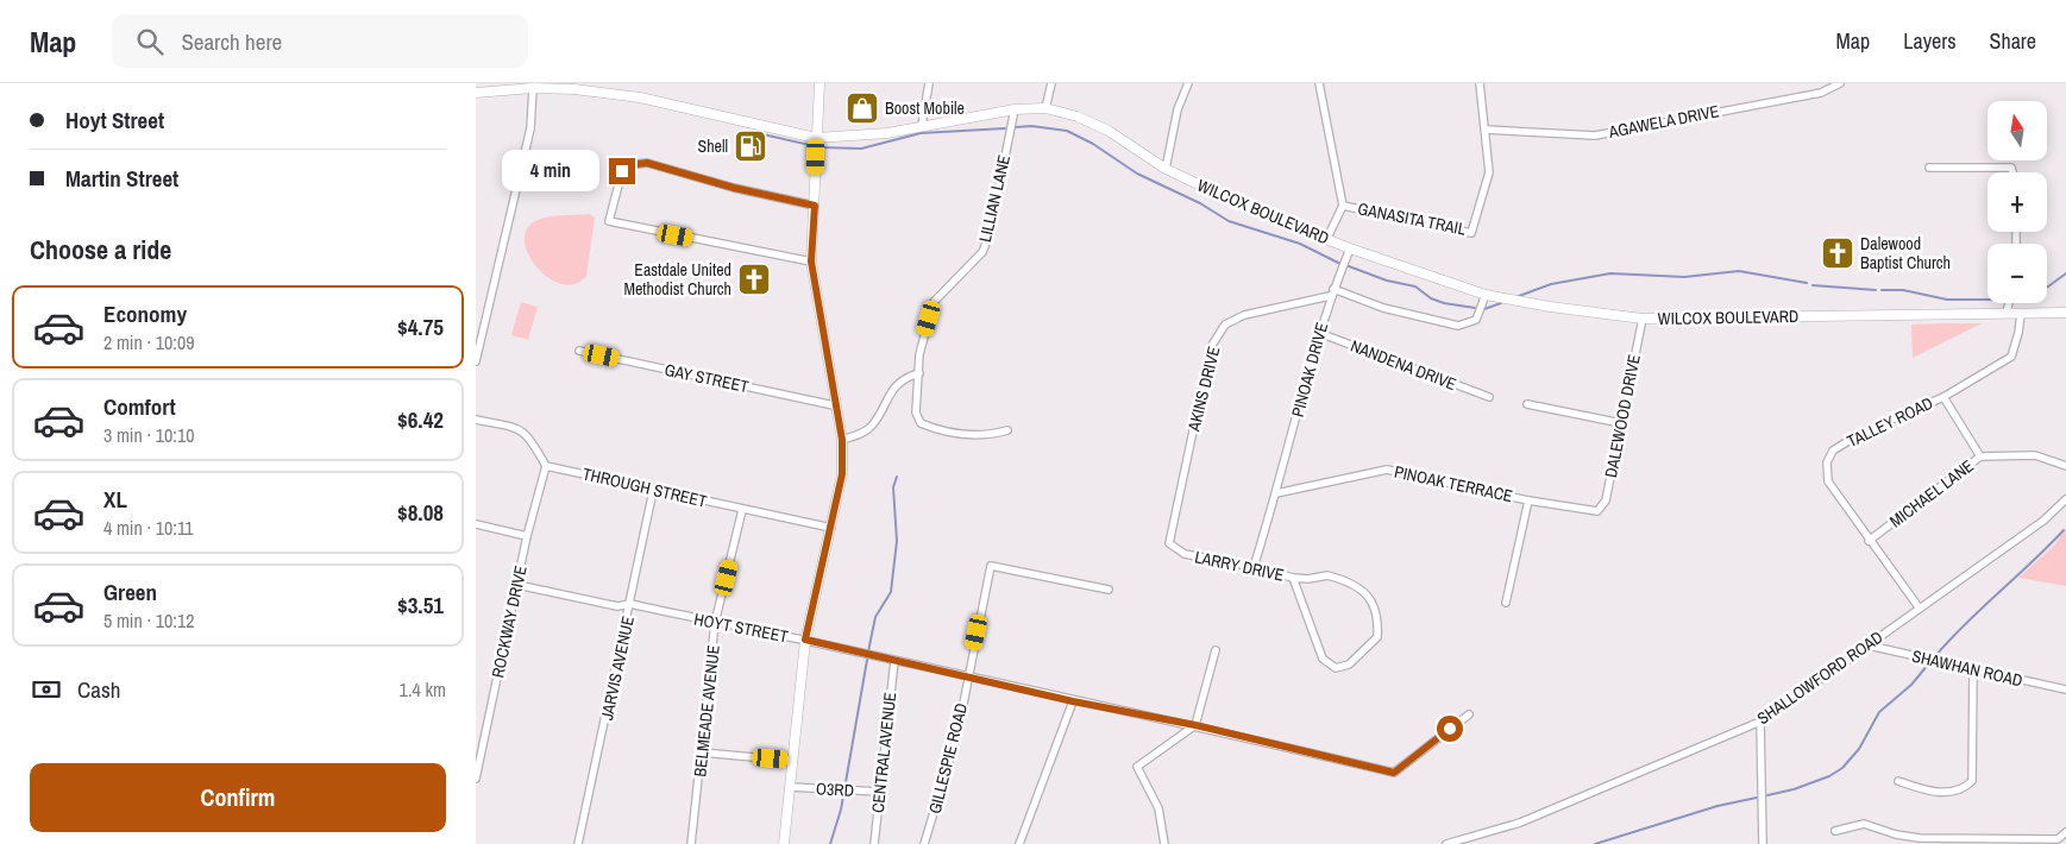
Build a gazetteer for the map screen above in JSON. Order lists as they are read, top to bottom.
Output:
{
  "streets": {
    "main road": ["WILCOX BOULEVARD"],
    "street": [
      "AGAWELA DRIVE",
      "LILLIAN LANE",
      "GANASITA TRAIL",
      "NANDENA DRIVE",
      "PINOAK DRIVE",
      "GAY STREET",
      "AKINS DRIVE",
      "DALEWOOD DRIVE",
      "TALLEY ROAD",
      "PINOAK TERRACE",
      "THROUGH STREET",
      "MICHAEL LANE",
      "LARRY DRIVE",
      "ROCKWAY DRIVE",
      "HOYT STREET",
      "JARVIS AVENUE",
      "SHAWHAN ROAD",
      "SHALLOWFORD ROAD",
      "BELMEADE AVENUE",
      "CENTRAL AVENUE",
      "GILLESPIE ROAD",
      "O3RD"
    ]
  },
  "crossings": [
    ["AGAWELA DRIVE", "GANASITA TRAIL"],
    ["LILLIAN LANE", "WILCOX BOULEVARD"],
    ["WILCOX BOULEVARD", "PINOAK DRIVE"],
    ["WILCOX BOULEVARD", "DALEWOOD DRIVE"],
    ["WILCOX BOULEVARD", "TALLEY ROAD"],
    ["NANDENA DRIVE", "PINOAK DRIVE"],
    ["PINOAK DRIVE", "AKINS DRIVE"],
    ["PINOAK DRIVE", "PINOAK TERRACE"],
    ["PINOAK DRIVE", "LARRY DRIVE"],
    ["AKINS DRIVE", "LARRY DRIVE"],
    ["DALEWOOD DRIVE", "PINOAK TERRACE"],
    ["TALLEY ROAD", "MICHAEL LANE"],
    ["TALLEY ROAD", "SHALLOWFORD ROAD"],
    ["THROUGH STREET", "ROCKWAY DRIVE"],
    ["THROUGH STREET", "JARVIS AVENUE"],
    ["THROUGH STREET", "BELMEADE AVENUE"],
    ["ROCKWAY DRIVE", "HOYT STREET"],
    ["HOYT STREET", "JARVIS AVENUE"],
    ["HOYT STREET", "BELMEADE AVENUE"],
    ["HOYT STREET", "CENTRAL AVENUE"],
    ["HOYT STREET", "GILLESPIE ROAD"],
    ["SHAWHAN ROAD", "SHALLOWFORD ROAD"],
    ["CENTRAL AVENUE", "O3RD"]
  ],
  "places": {
    "shop": ["Boost Mobile"],
    "fuel station": ["Shell"],
    "church": ["Dalewood Baptist Church", "Eastdale United Methodist Church"]
  },
  "north": "top",
  "page": {
    "header": "Map",
    "search": "Search here",
    "nav": ["Map", "Layers", "Share"],
    "banner": ["Hoyt Street", "Martin Street"],
    "map_buttons": ["+", "−"],
    "bubble": "4 min",
    "heading": "Choose a ride",
    "list": [
      {
        "name": "Economy",
        "note": "2 min · 10:09",
        "value": "$4.75"
      },
      {
        "name": "Comfort",
        "note": "3 min · 10:10",
        "value": "$6.42"
      },
      {
        "name": "XL",
        "note": "4 min · 10:11",
        "value": "$8.08"
      },
      {
        "name": "Green",
        "note": "5 min · 10:12",
        "value": "$3.51"
      }
    ],
    "pay": ["Cash", "1.4 km"],
    "buttons": "Confirm"
  }
}
